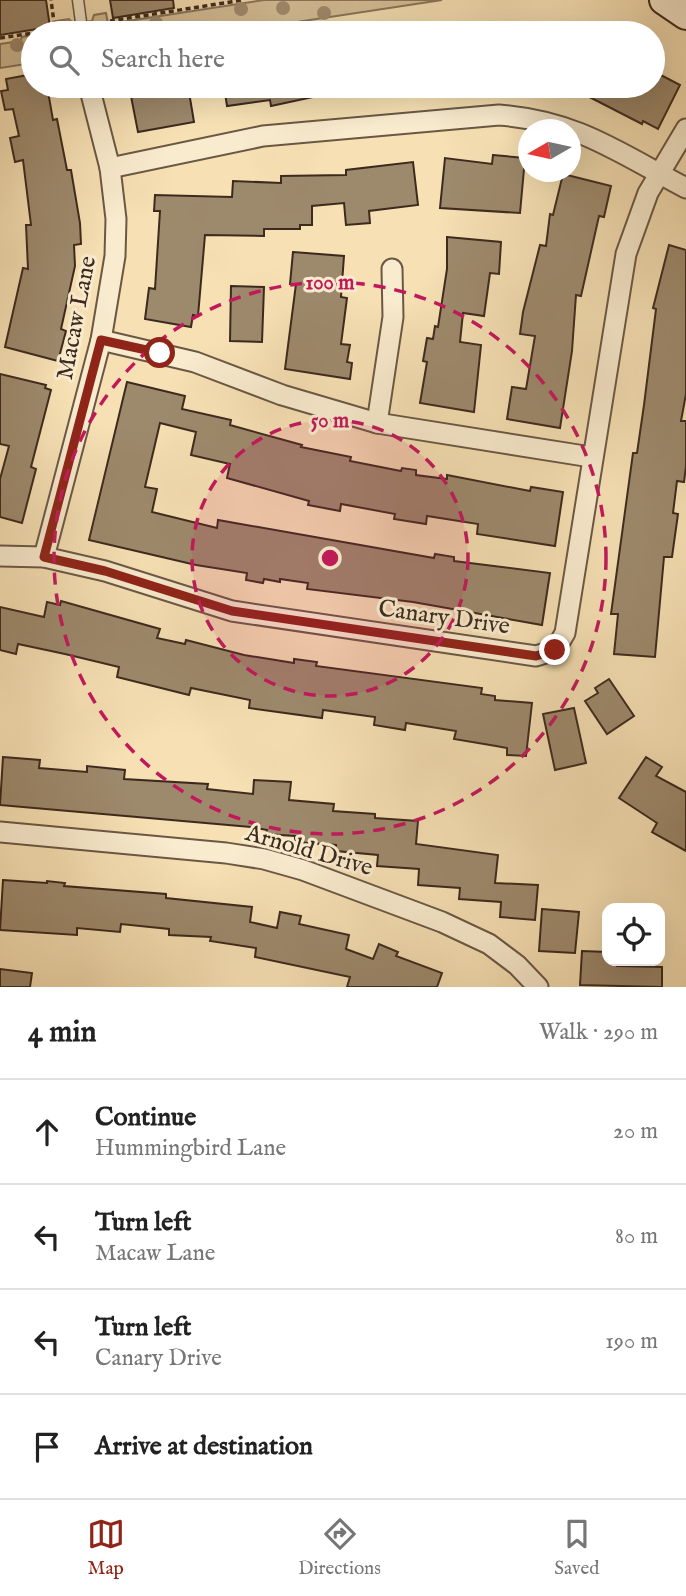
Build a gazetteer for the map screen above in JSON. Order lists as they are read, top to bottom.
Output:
{
  "streets": {
    "street": ["Macaw Lane", "Canary Drive", "Arnold Drive"]
  },
  "crossings": [
    ["Macaw Lane", "Canary Drive"]
  ],
  "north": "left",
  "page": {
    "search": "Search here",
    "heading": ["4 min", "Walk · 290 m"],
    "list": [
      ["Continue", "Hummingbird Lane", "20 m"],
      ["Turn left", "Macaw Lane", "80 m"],
      ["Turn left", "Canary Drive", "190 m"],
      "Arrive at destination"
    ],
    "nav": ["Map", "Directions", "Saved"]
  },
  "rings": ["100 m", "50 m"]
}
